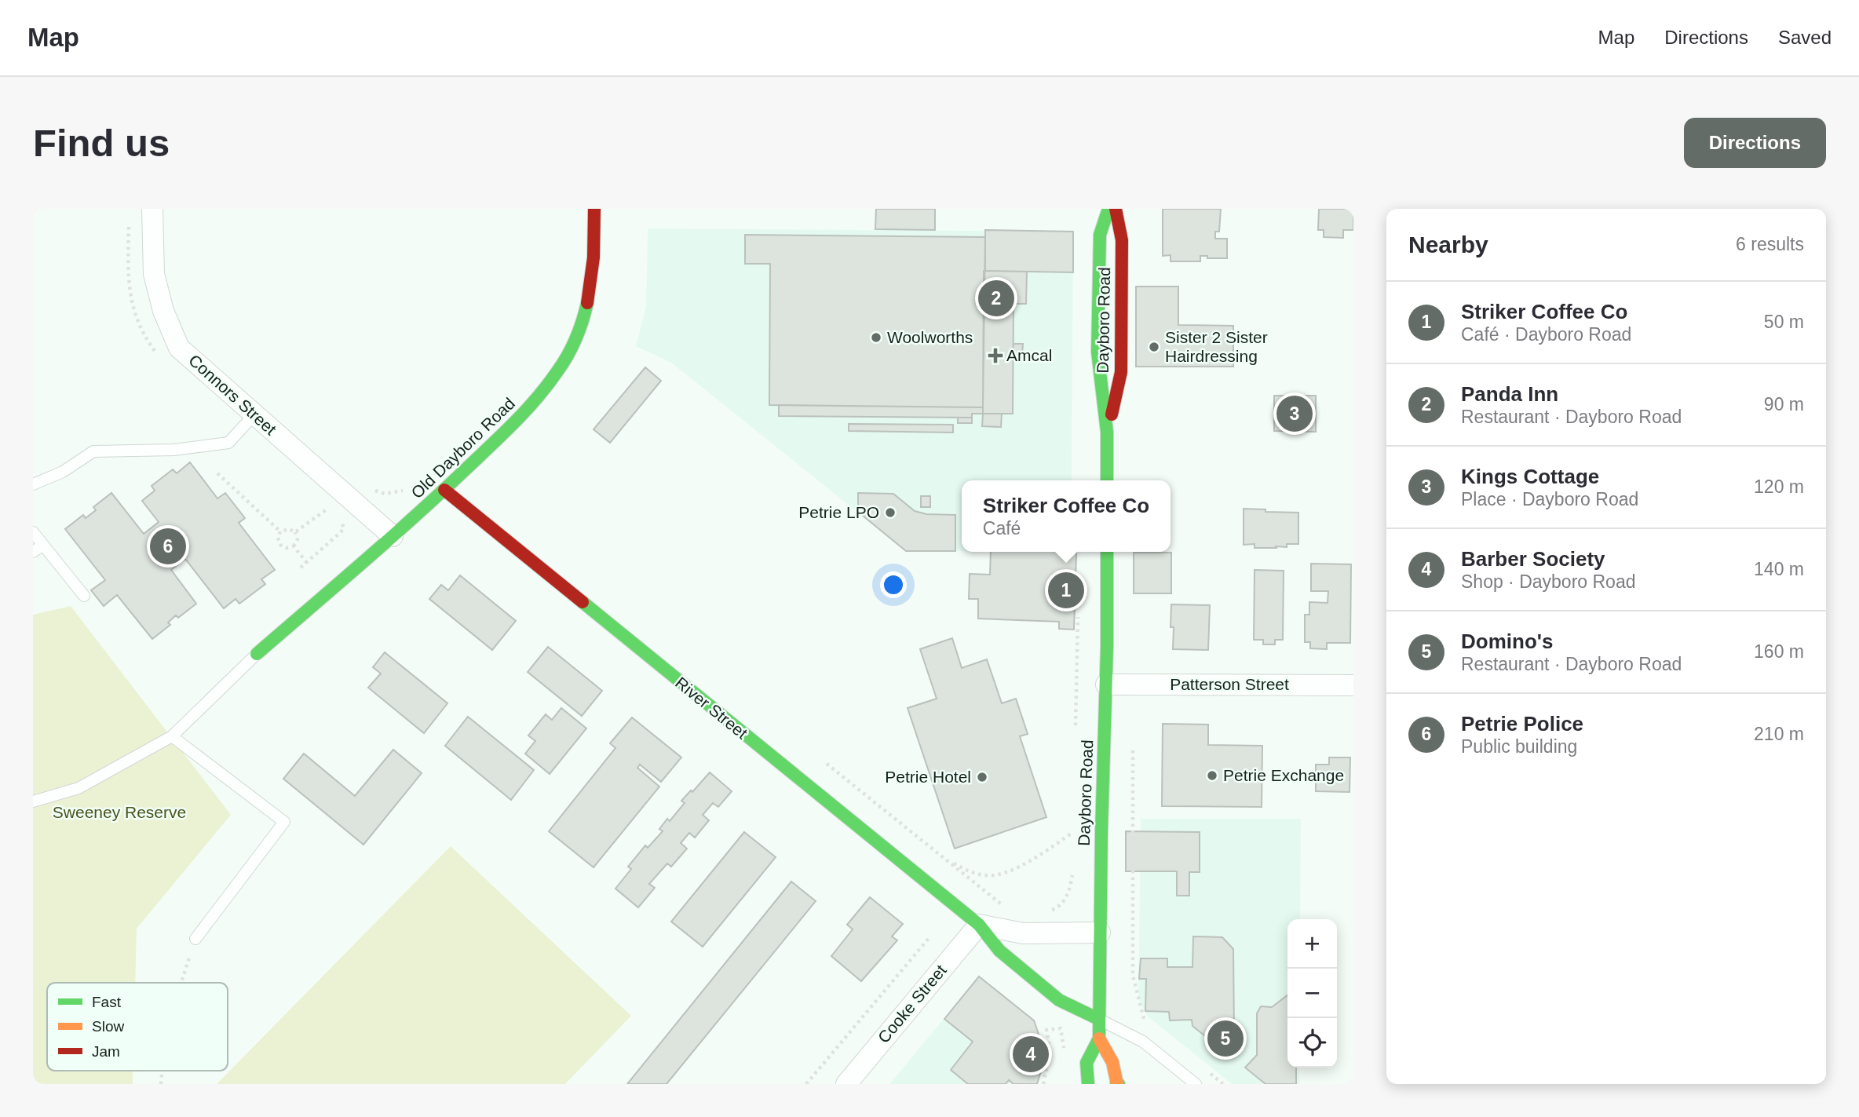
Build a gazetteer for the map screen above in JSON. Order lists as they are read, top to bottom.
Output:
{
  "streets": {
    "street": [
      "Dayboro Road",
      "Connors Street",
      "Old Dayboro Road",
      "Patterson Street",
      "River Street",
      "Cooke Street"
    ]
  },
  "crossings": [
    ["Dayboro Road", "Patterson Street"],
    ["Dayboro Road", "River Street"],
    ["Connors Street", "Old Dayboro Road"],
    ["Old Dayboro Road", "River Street"],
    ["River Street", "Cooke Street"]
  ],
  "parks": ["Sweeney Reserve"],
  "places": {
    "other": [
      "Woolworths",
      "Sister 2 Sister Hairdressing",
      "Petrie LPO",
      "Petrie Exchange",
      "Petrie Hotel"
    ],
    "health": ["Amcal"]
  },
  "legend": ["Fast", "Slow", "Jam"],
  "page": {
    "header": "Map",
    "nav": ["Map", "Directions", "Saved"],
    "buttons": "Directions",
    "title": "Find us",
    "heading": ["Nearby", "6 results"],
    "pins": [
      "2",
      "3",
      "6",
      "1",
      "5",
      "4"
    ],
    "list": [
      {
        "mark": "1",
        "name": "Striker Coffee Co",
        "note": "Café · Dayboro Road",
        "value": "50 m"
      },
      {
        "mark": "2",
        "name": "Panda Inn",
        "note": "Restaurant · Dayboro Road",
        "value": "90 m"
      },
      {
        "mark": "3",
        "name": "Kings Cottage",
        "note": "Place · Dayboro Road",
        "value": "120 m"
      },
      {
        "mark": "4",
        "name": "Barber Society",
        "note": "Shop · Dayboro Road",
        "value": "140 m"
      },
      {
        "mark": "5",
        "name": "Domino's",
        "note": "Restaurant · Dayboro Road",
        "value": "160 m"
      },
      {
        "mark": "6",
        "name": "Petrie Police",
        "note": "Public building",
        "value": "210 m"
      }
    ],
    "popup": ["Striker Coffee Co", "Café"],
    "map_buttons": ["+", "−"]
  }
}
